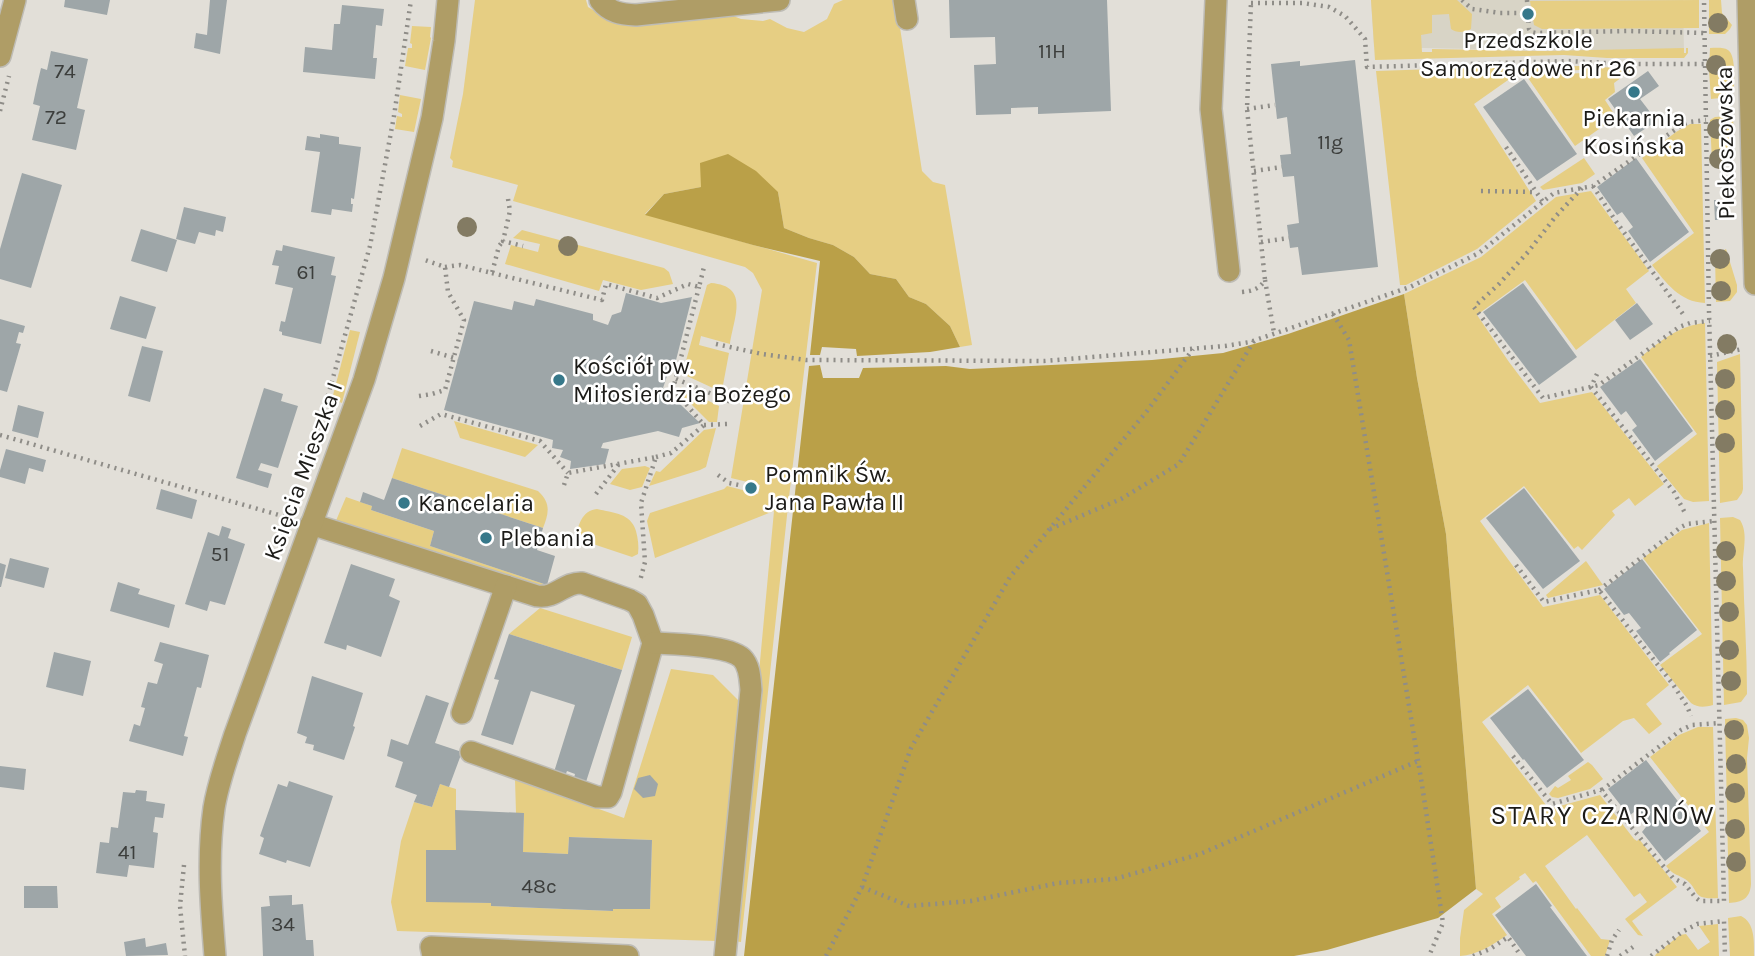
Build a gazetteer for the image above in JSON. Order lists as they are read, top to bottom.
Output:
{
  "streets": {
    "street": ["Piekoszowska", "Księcia Mieszka I"]
  },
  "districts": ["STARY CZARNÓW"],
  "places": [
    "Przedszkole Samorządowe nr 26",
    "Piekarnia Kosińska",
    "Kościół pw. Miłosierdzia Bożego",
    "Pomnik Św. Jana Pawła II",
    "Kancelaria",
    "Plebania"
  ],
  "house_numbers": [
    "11H",
    "74",
    "72",
    "11g",
    "61",
    "51",
    "41",
    "48c",
    "34"
  ]
}
